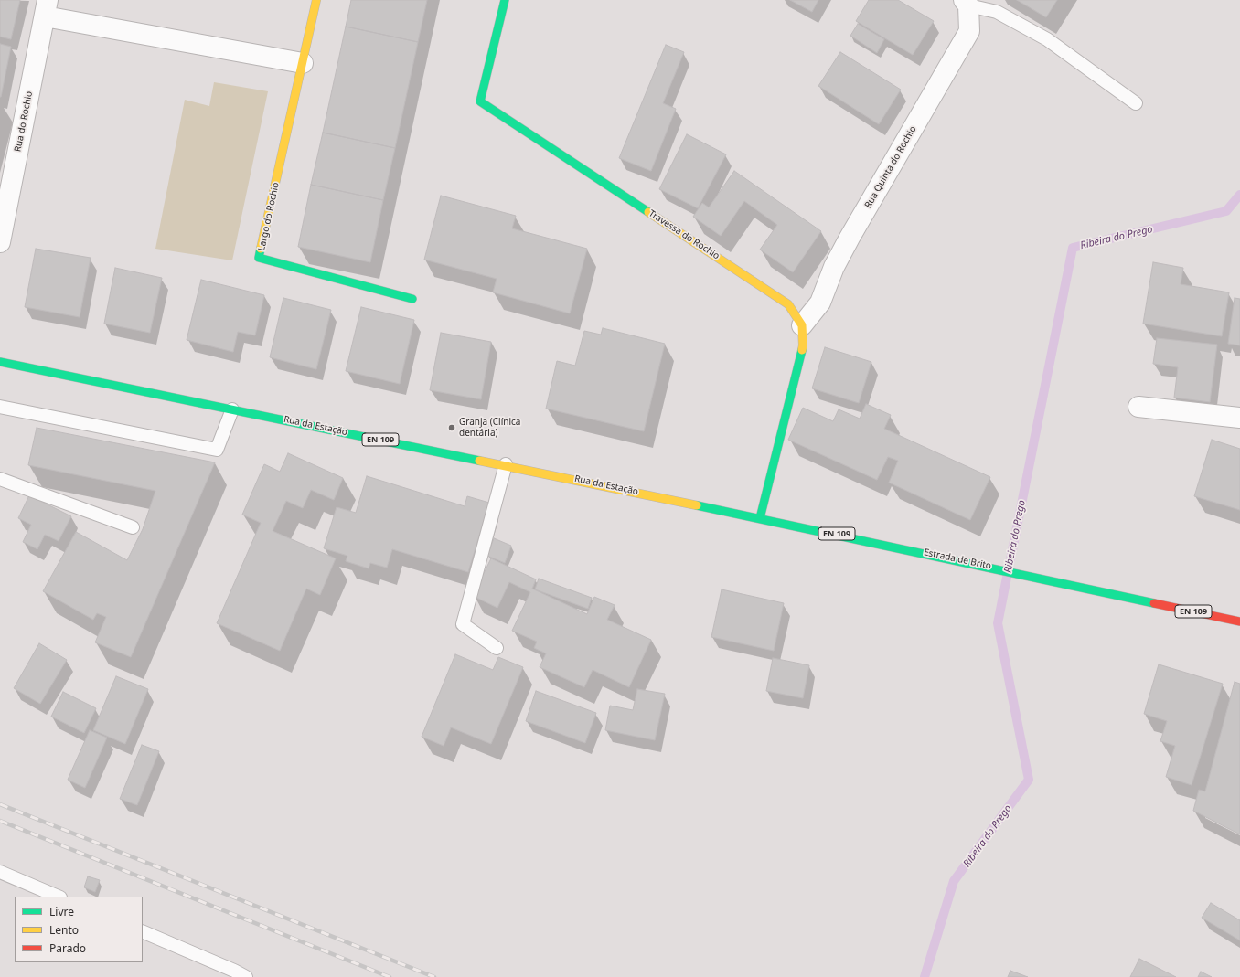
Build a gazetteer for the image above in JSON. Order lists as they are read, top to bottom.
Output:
{
  "streets": {
    "main road": [
      "Largo do Rochio",
      "Travessa do Rochio",
      "Rua da Estação",
      "EN 109",
      "Estrada de Brito"
    ],
    "street": ["Rua do Rochio", "Rua Quinta do Rochio"]
  },
  "crossings": [
    ["Rua Quinta do Rochio", "Travessa do Rochio"],
    ["Rua da Estação", "Estrada de Brito"]
  ],
  "water": ["Ribeira do Prego"],
  "places": ["Granja (Clínica dentária)"],
  "legend": ["Livre", "Lento", "Parado"]
}
